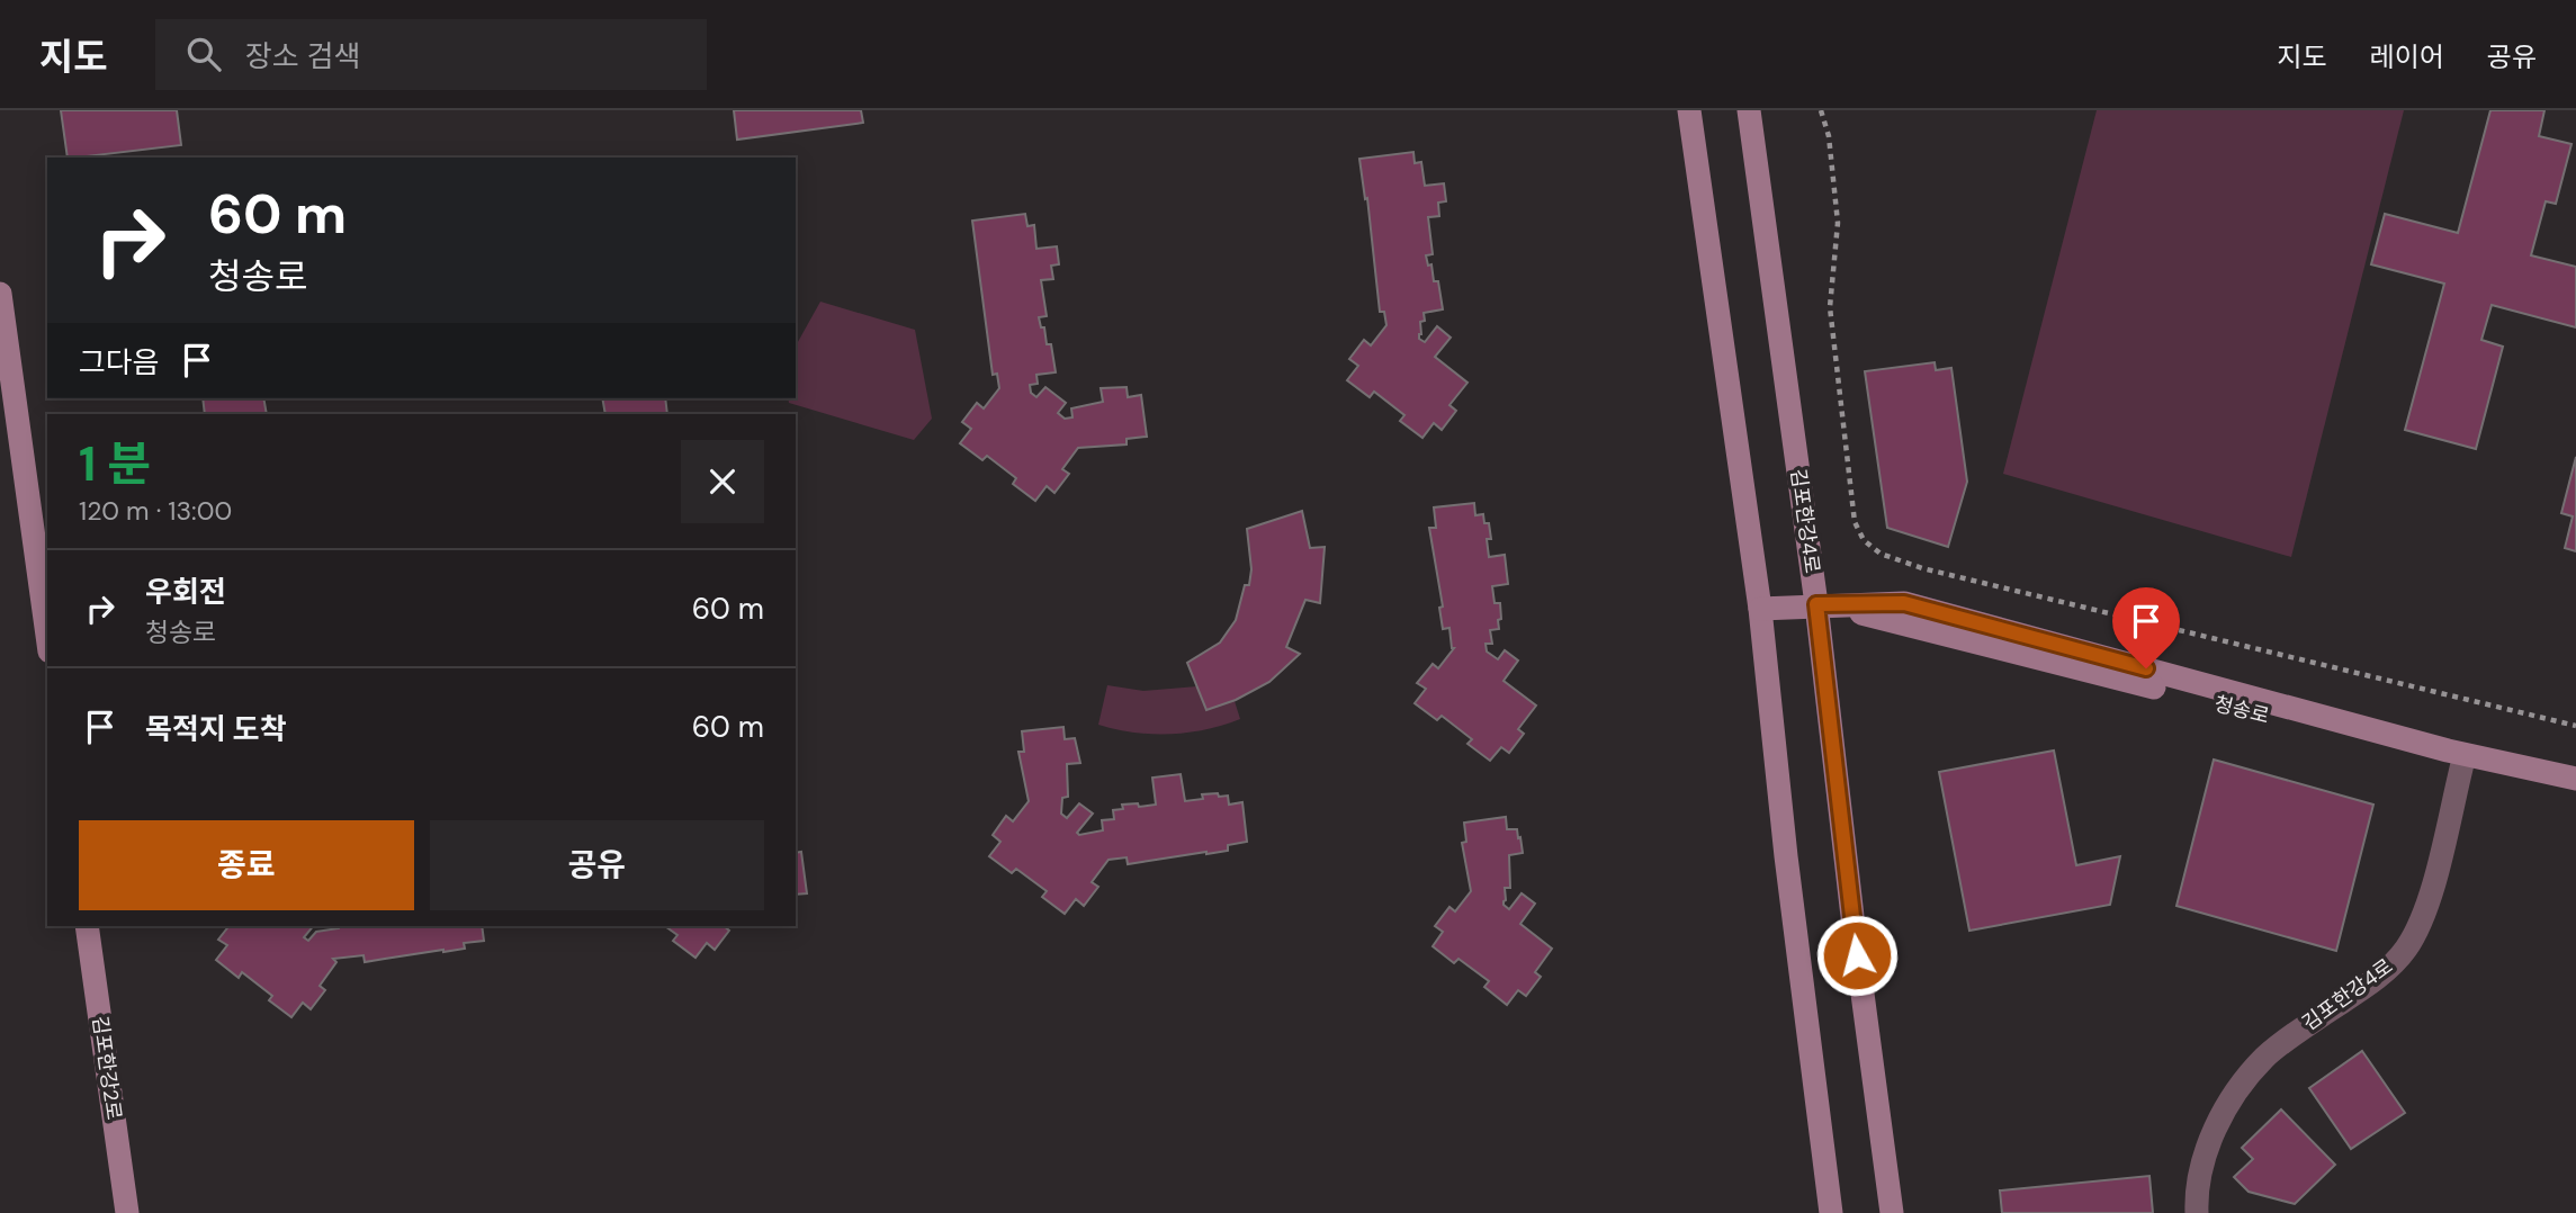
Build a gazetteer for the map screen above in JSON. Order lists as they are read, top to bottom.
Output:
{
  "streets": {
    "street": ["김포한강4로", "청송로", "김포한강2로"]
  },
  "crossings": [
    ["김포한강4로", "청송로"]
  ],
  "page": {
    "header": "지도",
    "search": "장소 검색",
    "nav": ["지도", "레이어", "공유"],
    "turn": ["60 m", "청송로"],
    "then": "그다음",
    "heading": ["1 분", "120 m · 13:00"],
    "list": [
      {
        "name": "우회전",
        "note": "청송로",
        "value": "60 m"
      },
      {
        "name": "목적지 도착",
        "value": "60 m"
      }
    ],
    "buttons": ["종료", "공유"]
  }
}
